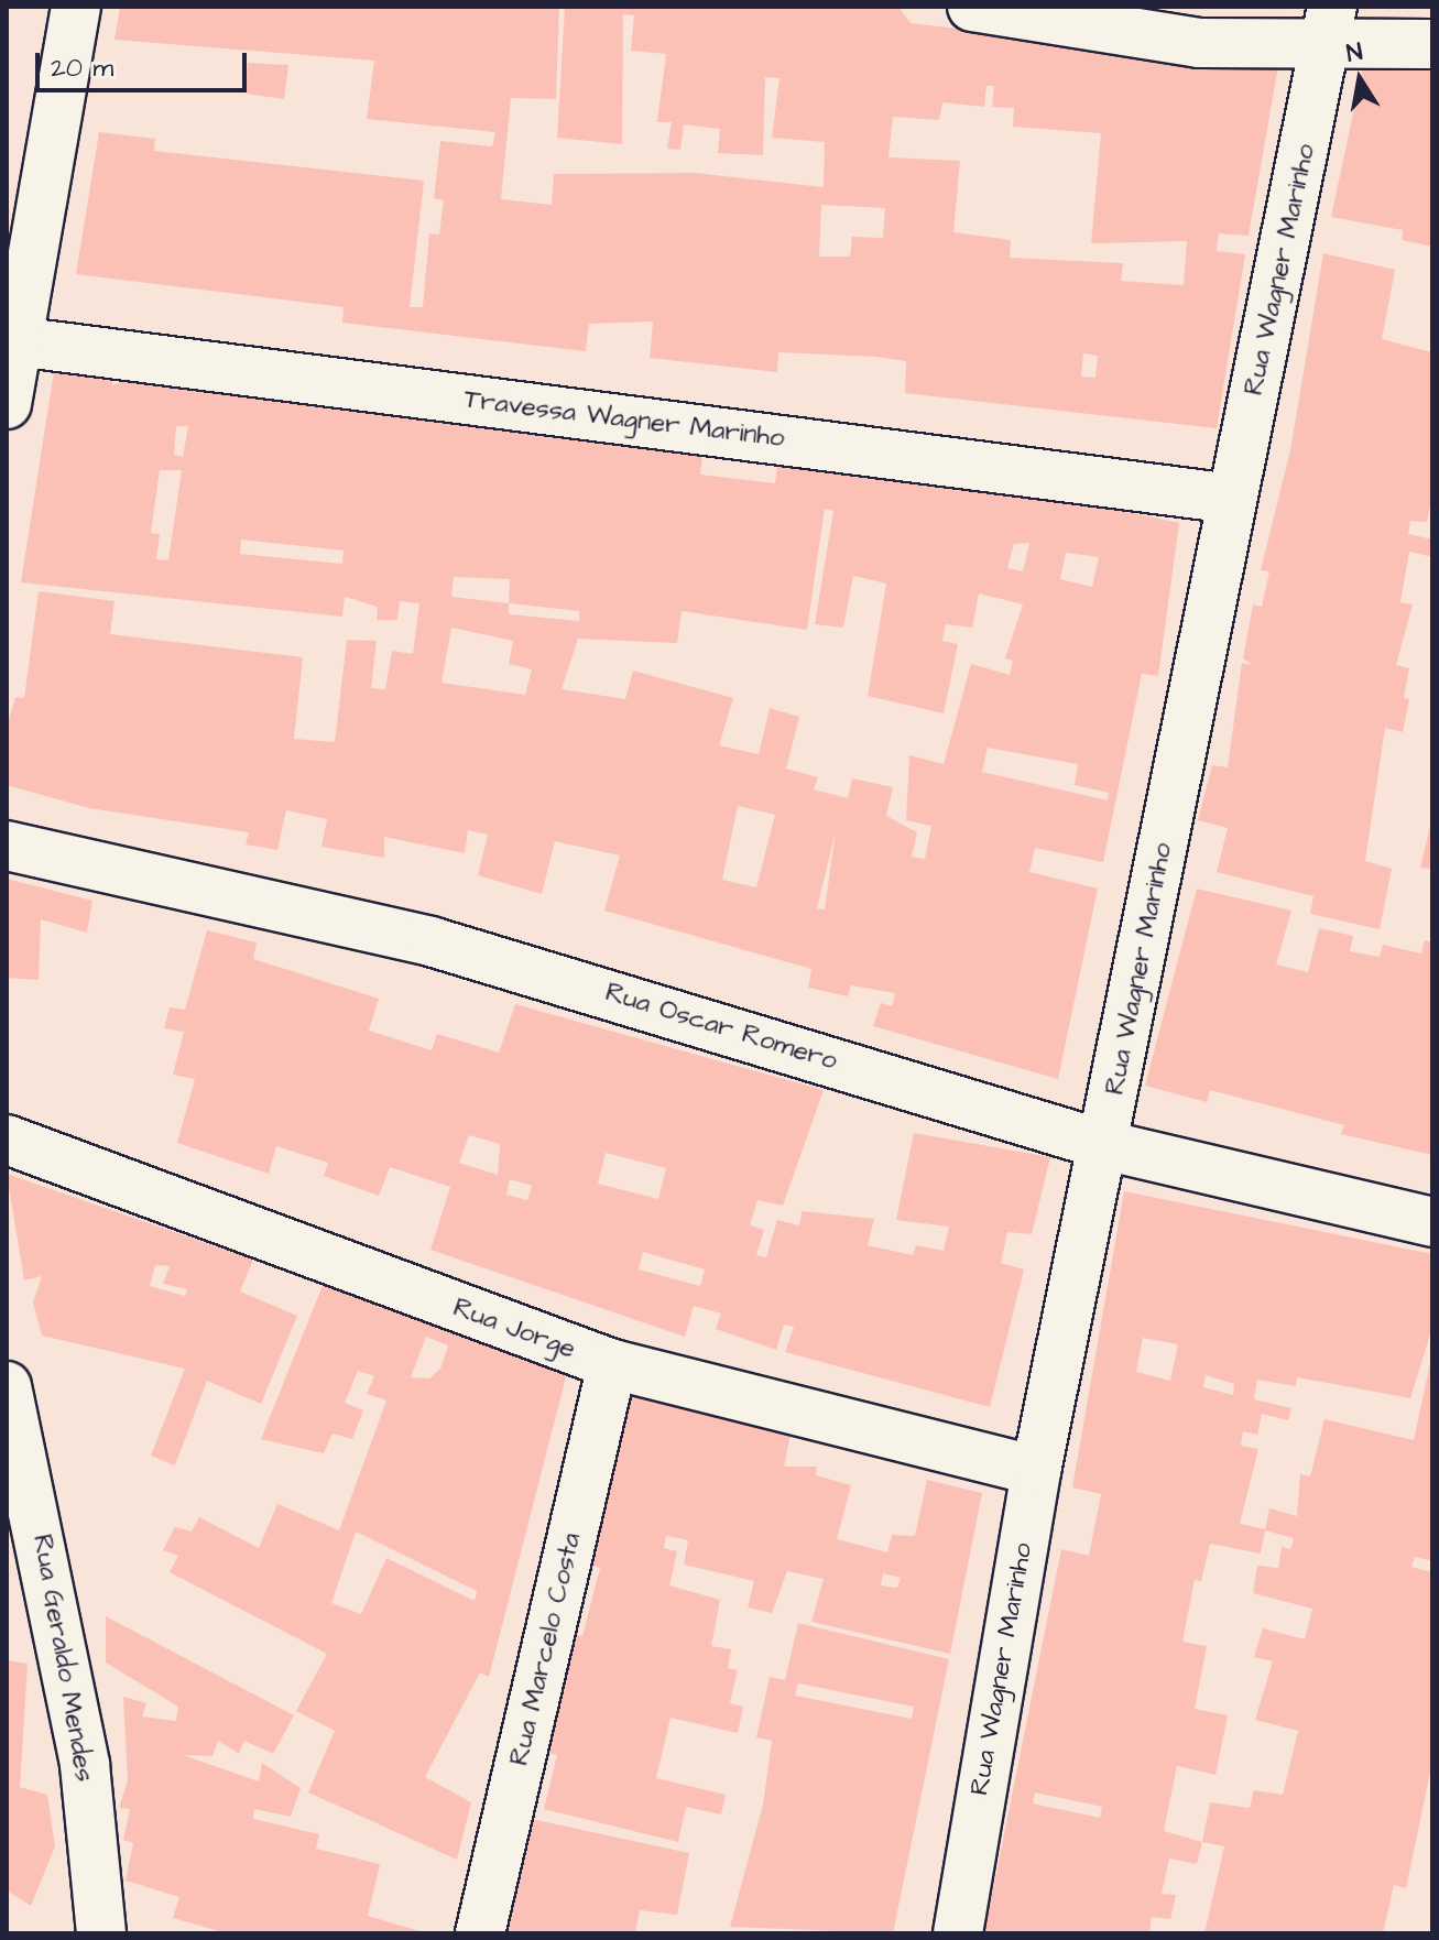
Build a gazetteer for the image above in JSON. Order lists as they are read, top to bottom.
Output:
{
  "streets": {
    "street": [
      "Rua Wagner Marinho",
      "Travessa Wagner Marinho",
      "Rua Oscar Romero",
      "Rua Jorge",
      "Rua Marcelo Costa",
      "Rua Geraldo Mendes"
    ]
  },
  "crossings": [
    ["Rua Wagner Marinho", "Travessa Wagner Marinho"],
    ["Rua Wagner Marinho", "Rua Oscar Romero"],
    ["Rua Wagner Marinho", "Rua Jorge"],
    ["Rua Jorge", "Rua Marcelo Costa"]
  ],
  "scale_bar": "20 m",
  "north": "top"
}
